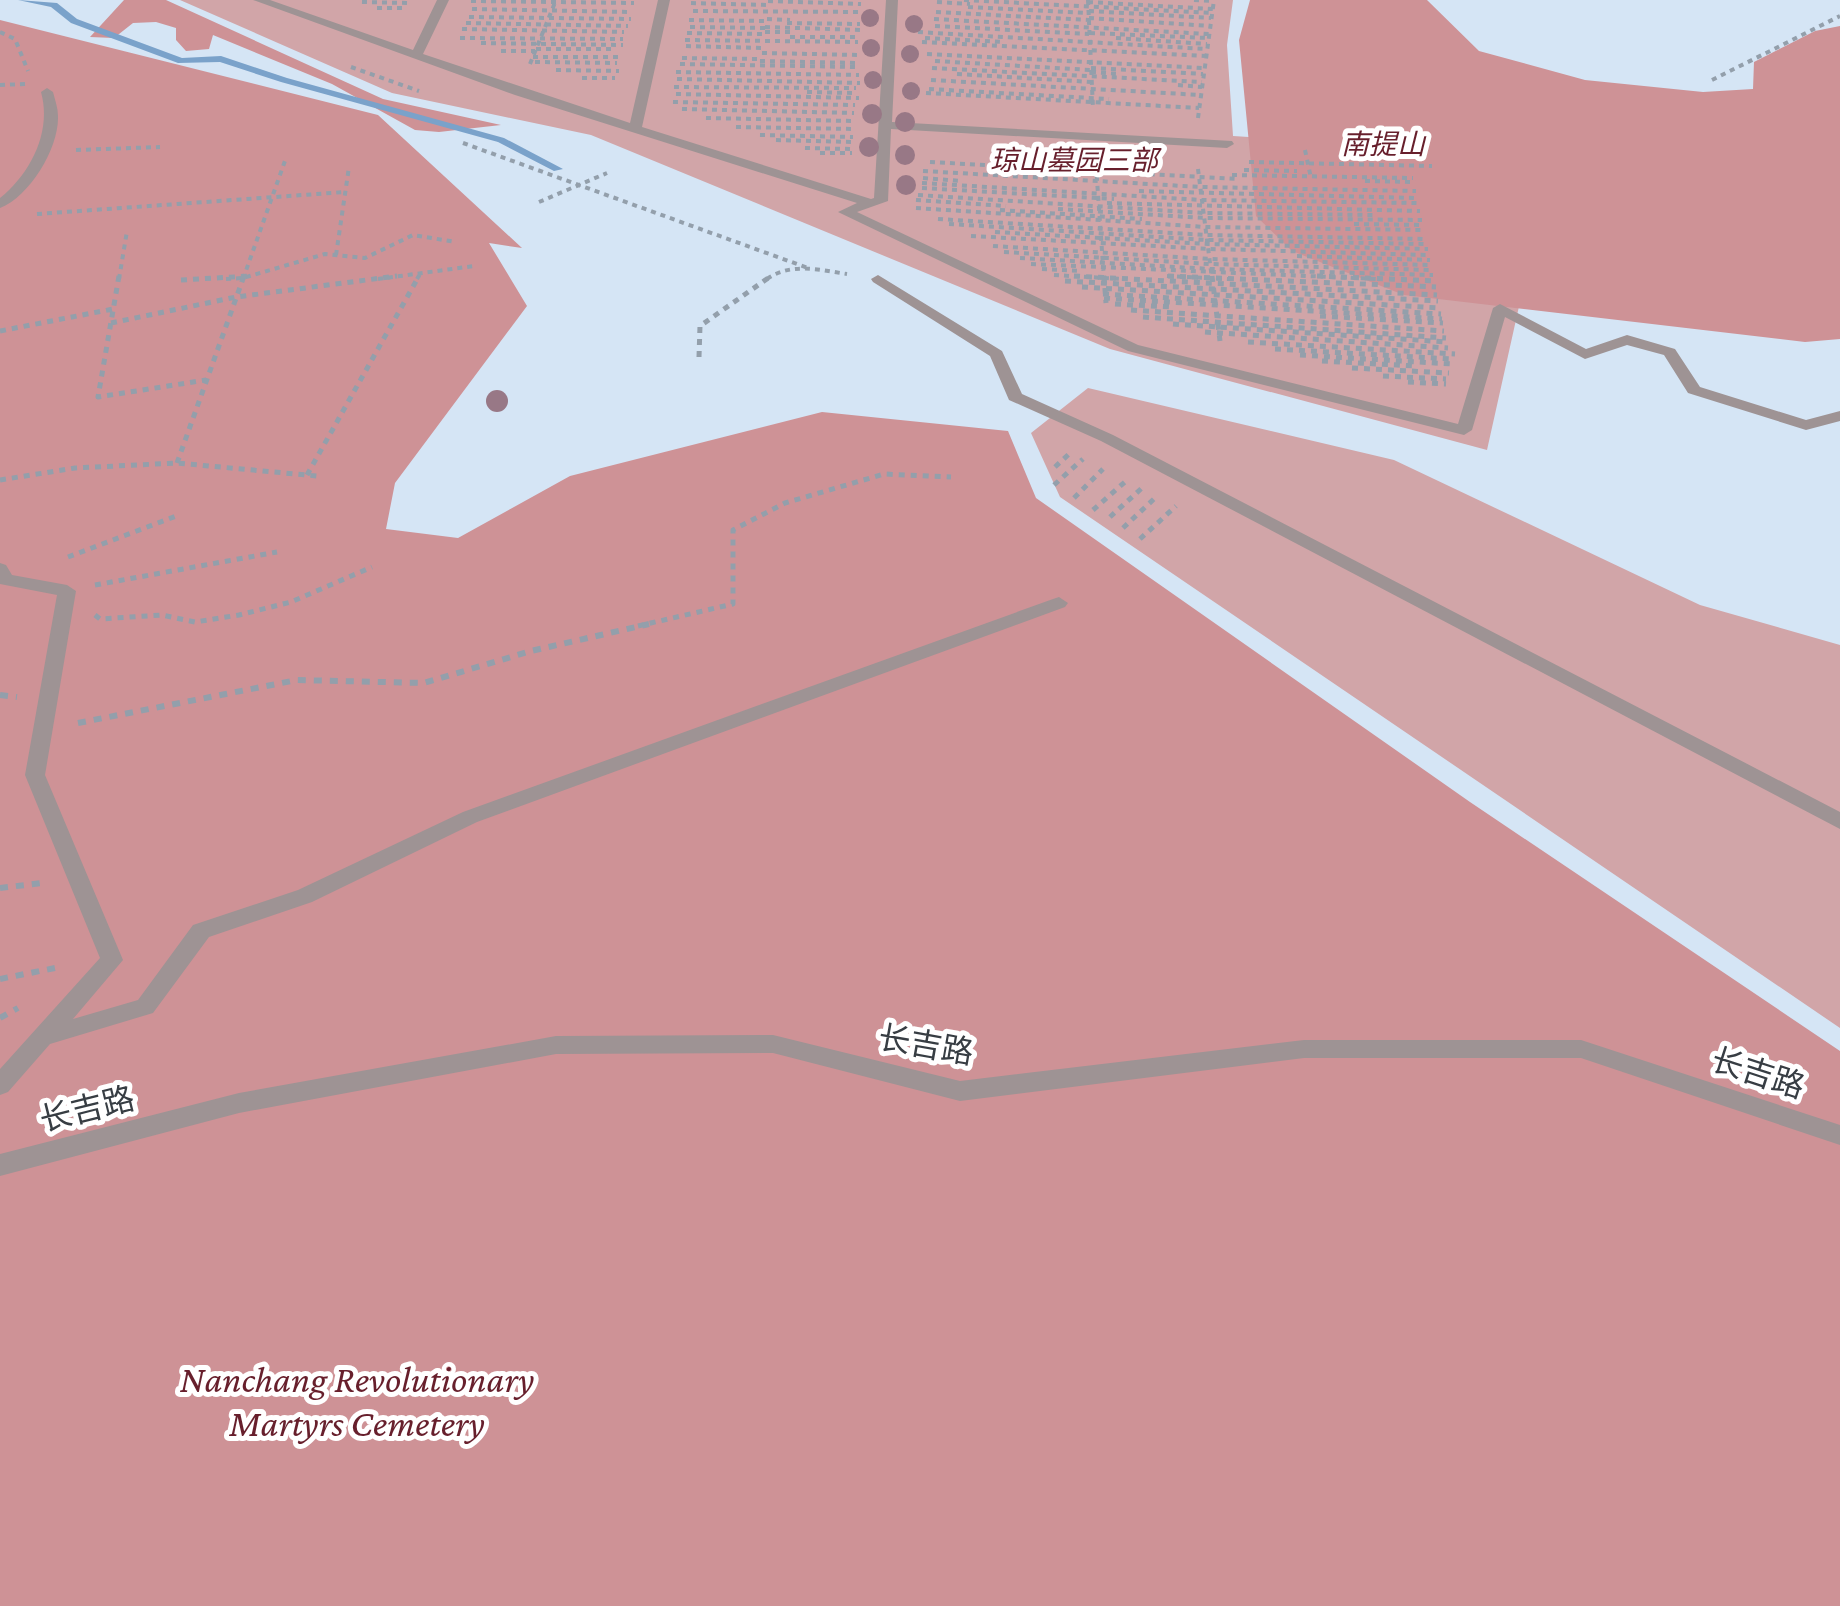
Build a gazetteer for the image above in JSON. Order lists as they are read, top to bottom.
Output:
{
  "streets": {
    "street": ["长吉路"]
  },
  "parks": ["南提山", "琼山墓园三部", "Nanchang Revolutionary Martyrs Cemetery"]
}
